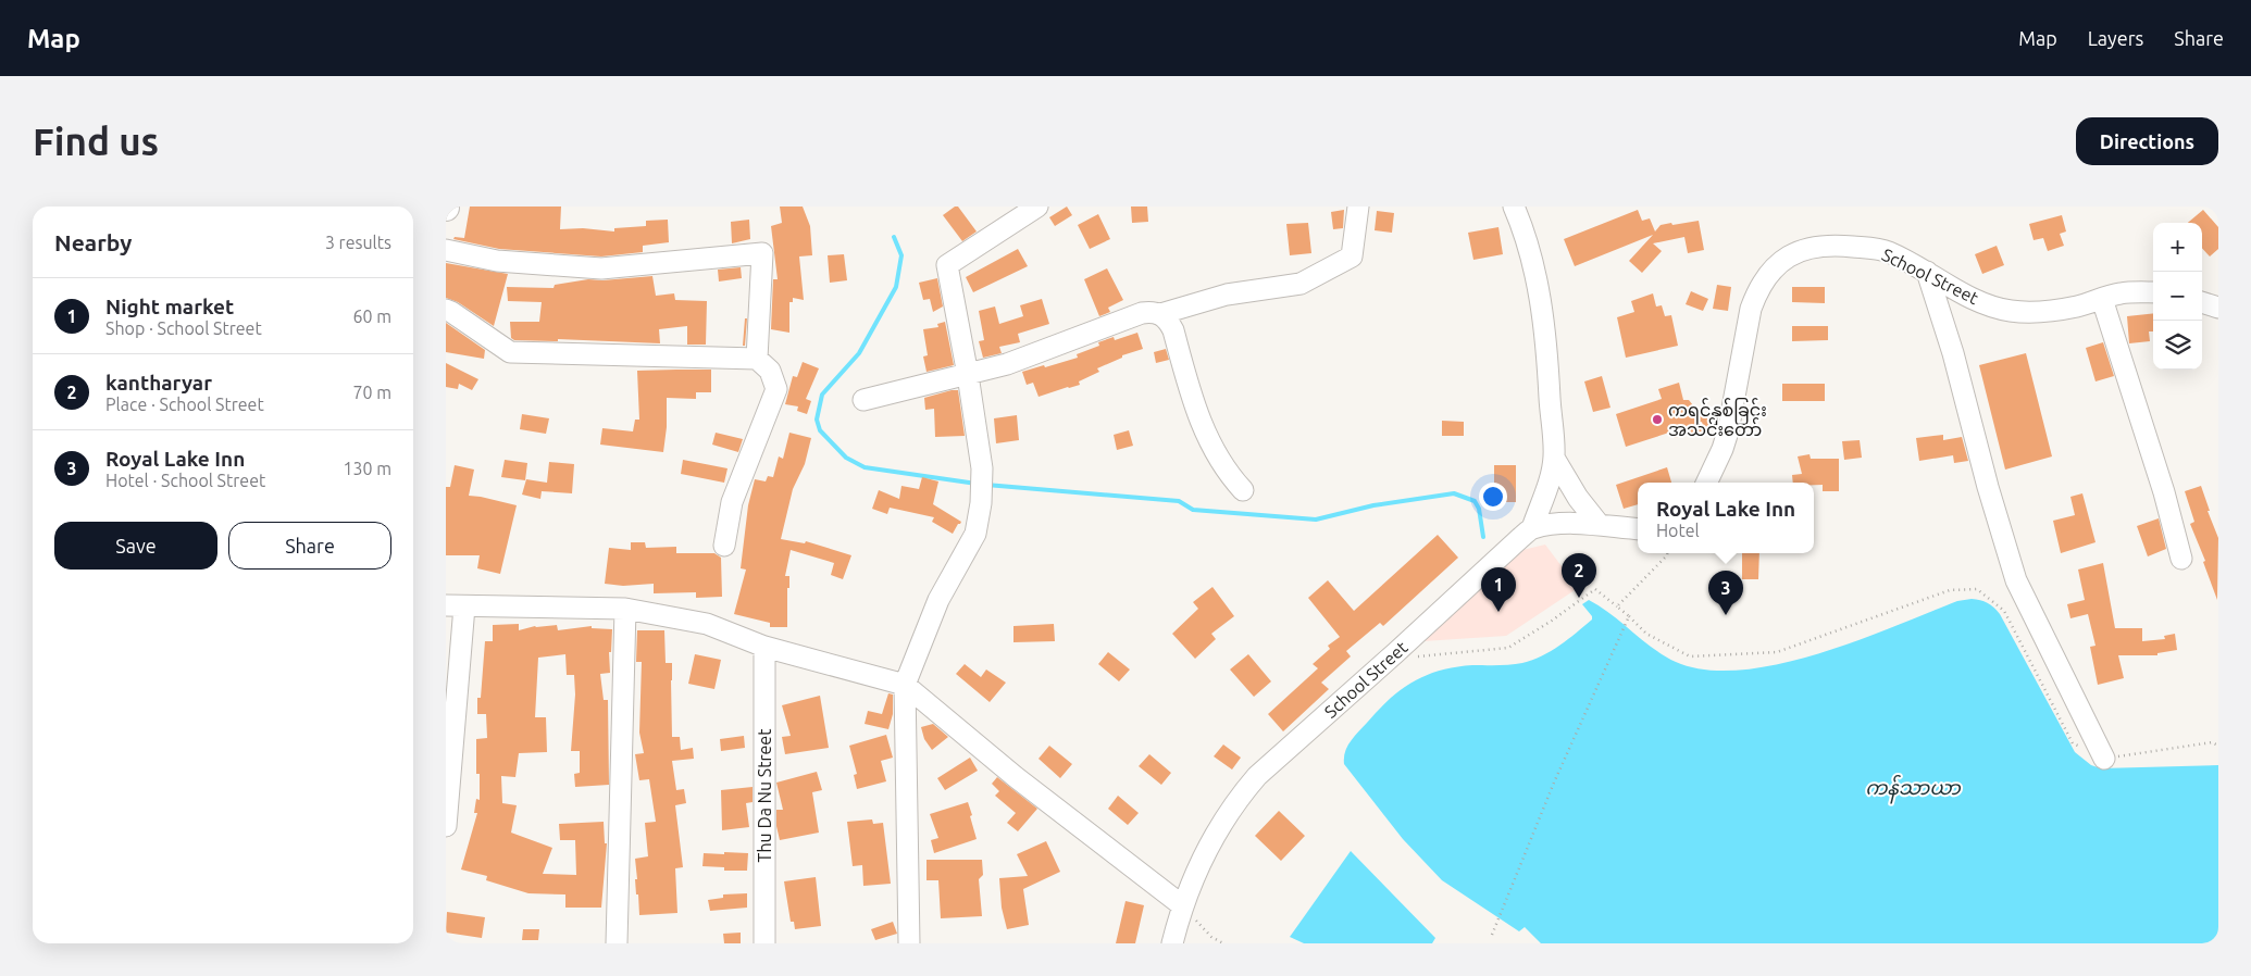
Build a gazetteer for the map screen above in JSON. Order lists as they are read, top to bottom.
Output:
{
  "streets": {
    "street": ["School Street", "Thu Da Nu Street"]
  },
  "water": ["ကန်သာယာ"],
  "places": ["ကရင်နှစ်ခြင်း အသင်းတော်"],
  "page": {
    "header": "Map",
    "nav": ["Map", "Layers", "Share"],
    "buttons": [
      "Directions",
      ["Save", "Share"]
    ],
    "title": "Find us",
    "heading": ["Nearby", "3 results"],
    "map_buttons": ["+", "−"],
    "list": [
      {
        "mark": "1",
        "name": "Night market",
        "note": "Shop · School Street",
        "value": "60 m"
      },
      {
        "mark": "2",
        "name": "kantharyar",
        "note": "Place · School Street",
        "value": "70 m"
      },
      {
        "mark": "3",
        "name": "Royal Lake Inn",
        "note": "Hotel · School Street",
        "value": "130 m"
      }
    ],
    "popup": ["Royal Lake Inn", "Hotel"],
    "pins": ["2", "1", "3"]
  }
}
